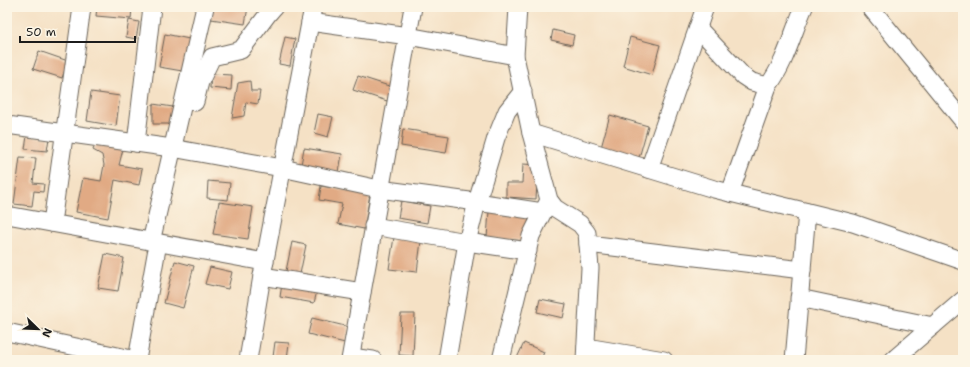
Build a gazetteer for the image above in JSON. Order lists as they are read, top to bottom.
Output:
{
  "scale_bar": "50 m",
  "north": "bottom right"
}
